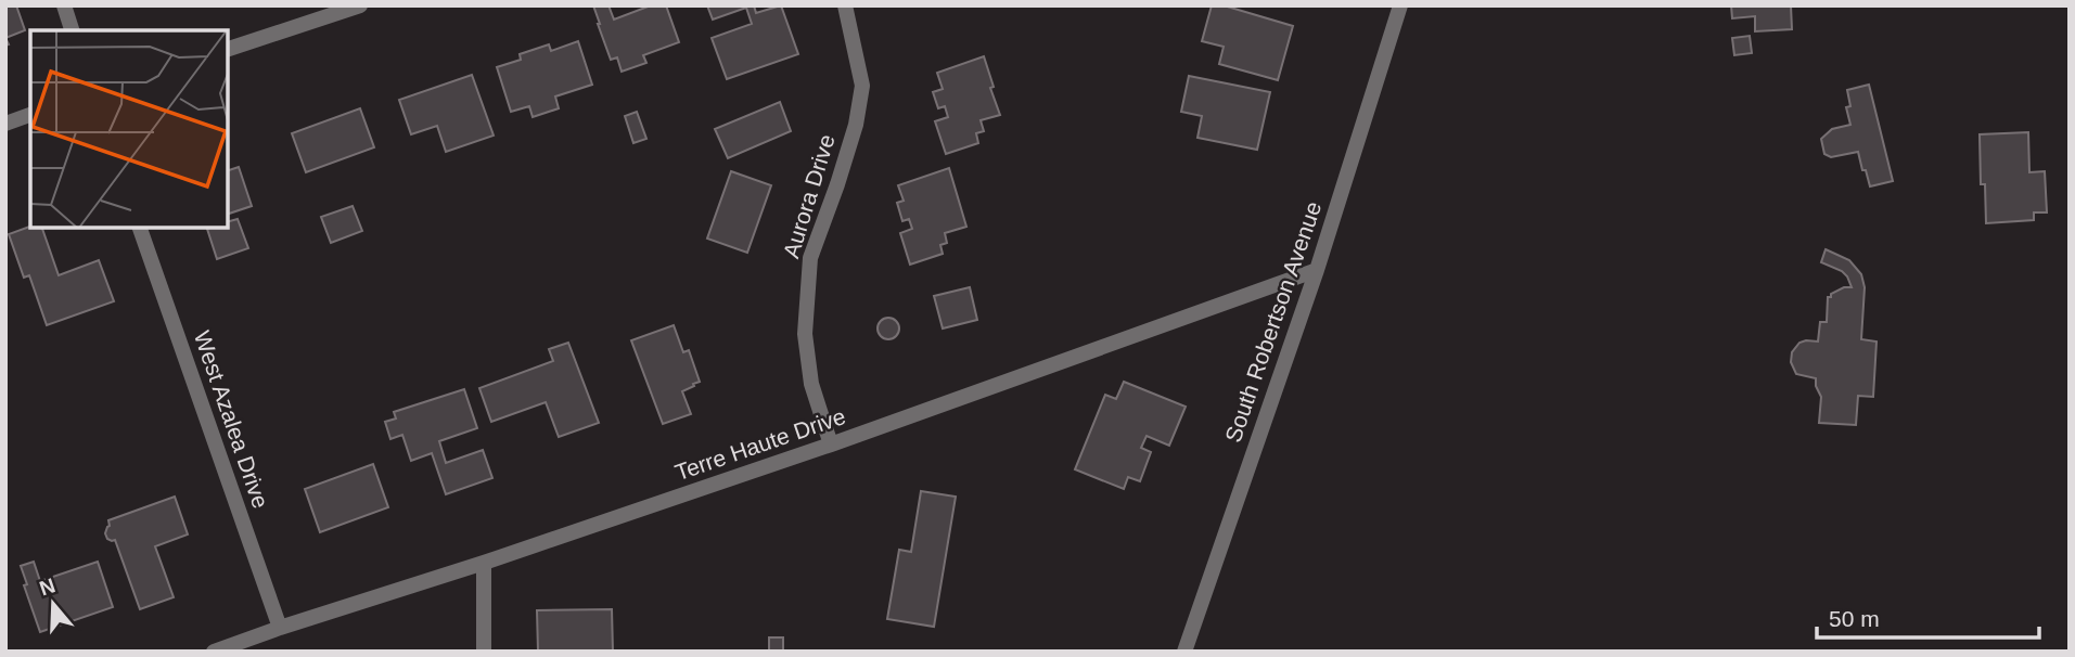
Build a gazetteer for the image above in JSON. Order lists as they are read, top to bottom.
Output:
{
  "streets": {
    "street": [
      "Aurora Drive",
      "South Robertson Avenue",
      "West Azalea Drive",
      "Terre Haute Drive"
    ]
  },
  "crossings": [
    ["Aurora Drive", "Terre Haute Drive"],
    ["South Robertson Avenue", "Terre Haute Drive"],
    ["West Azalea Drive", "Terre Haute Drive"]
  ],
  "scale_bar": "50 m",
  "north": "top"
}
